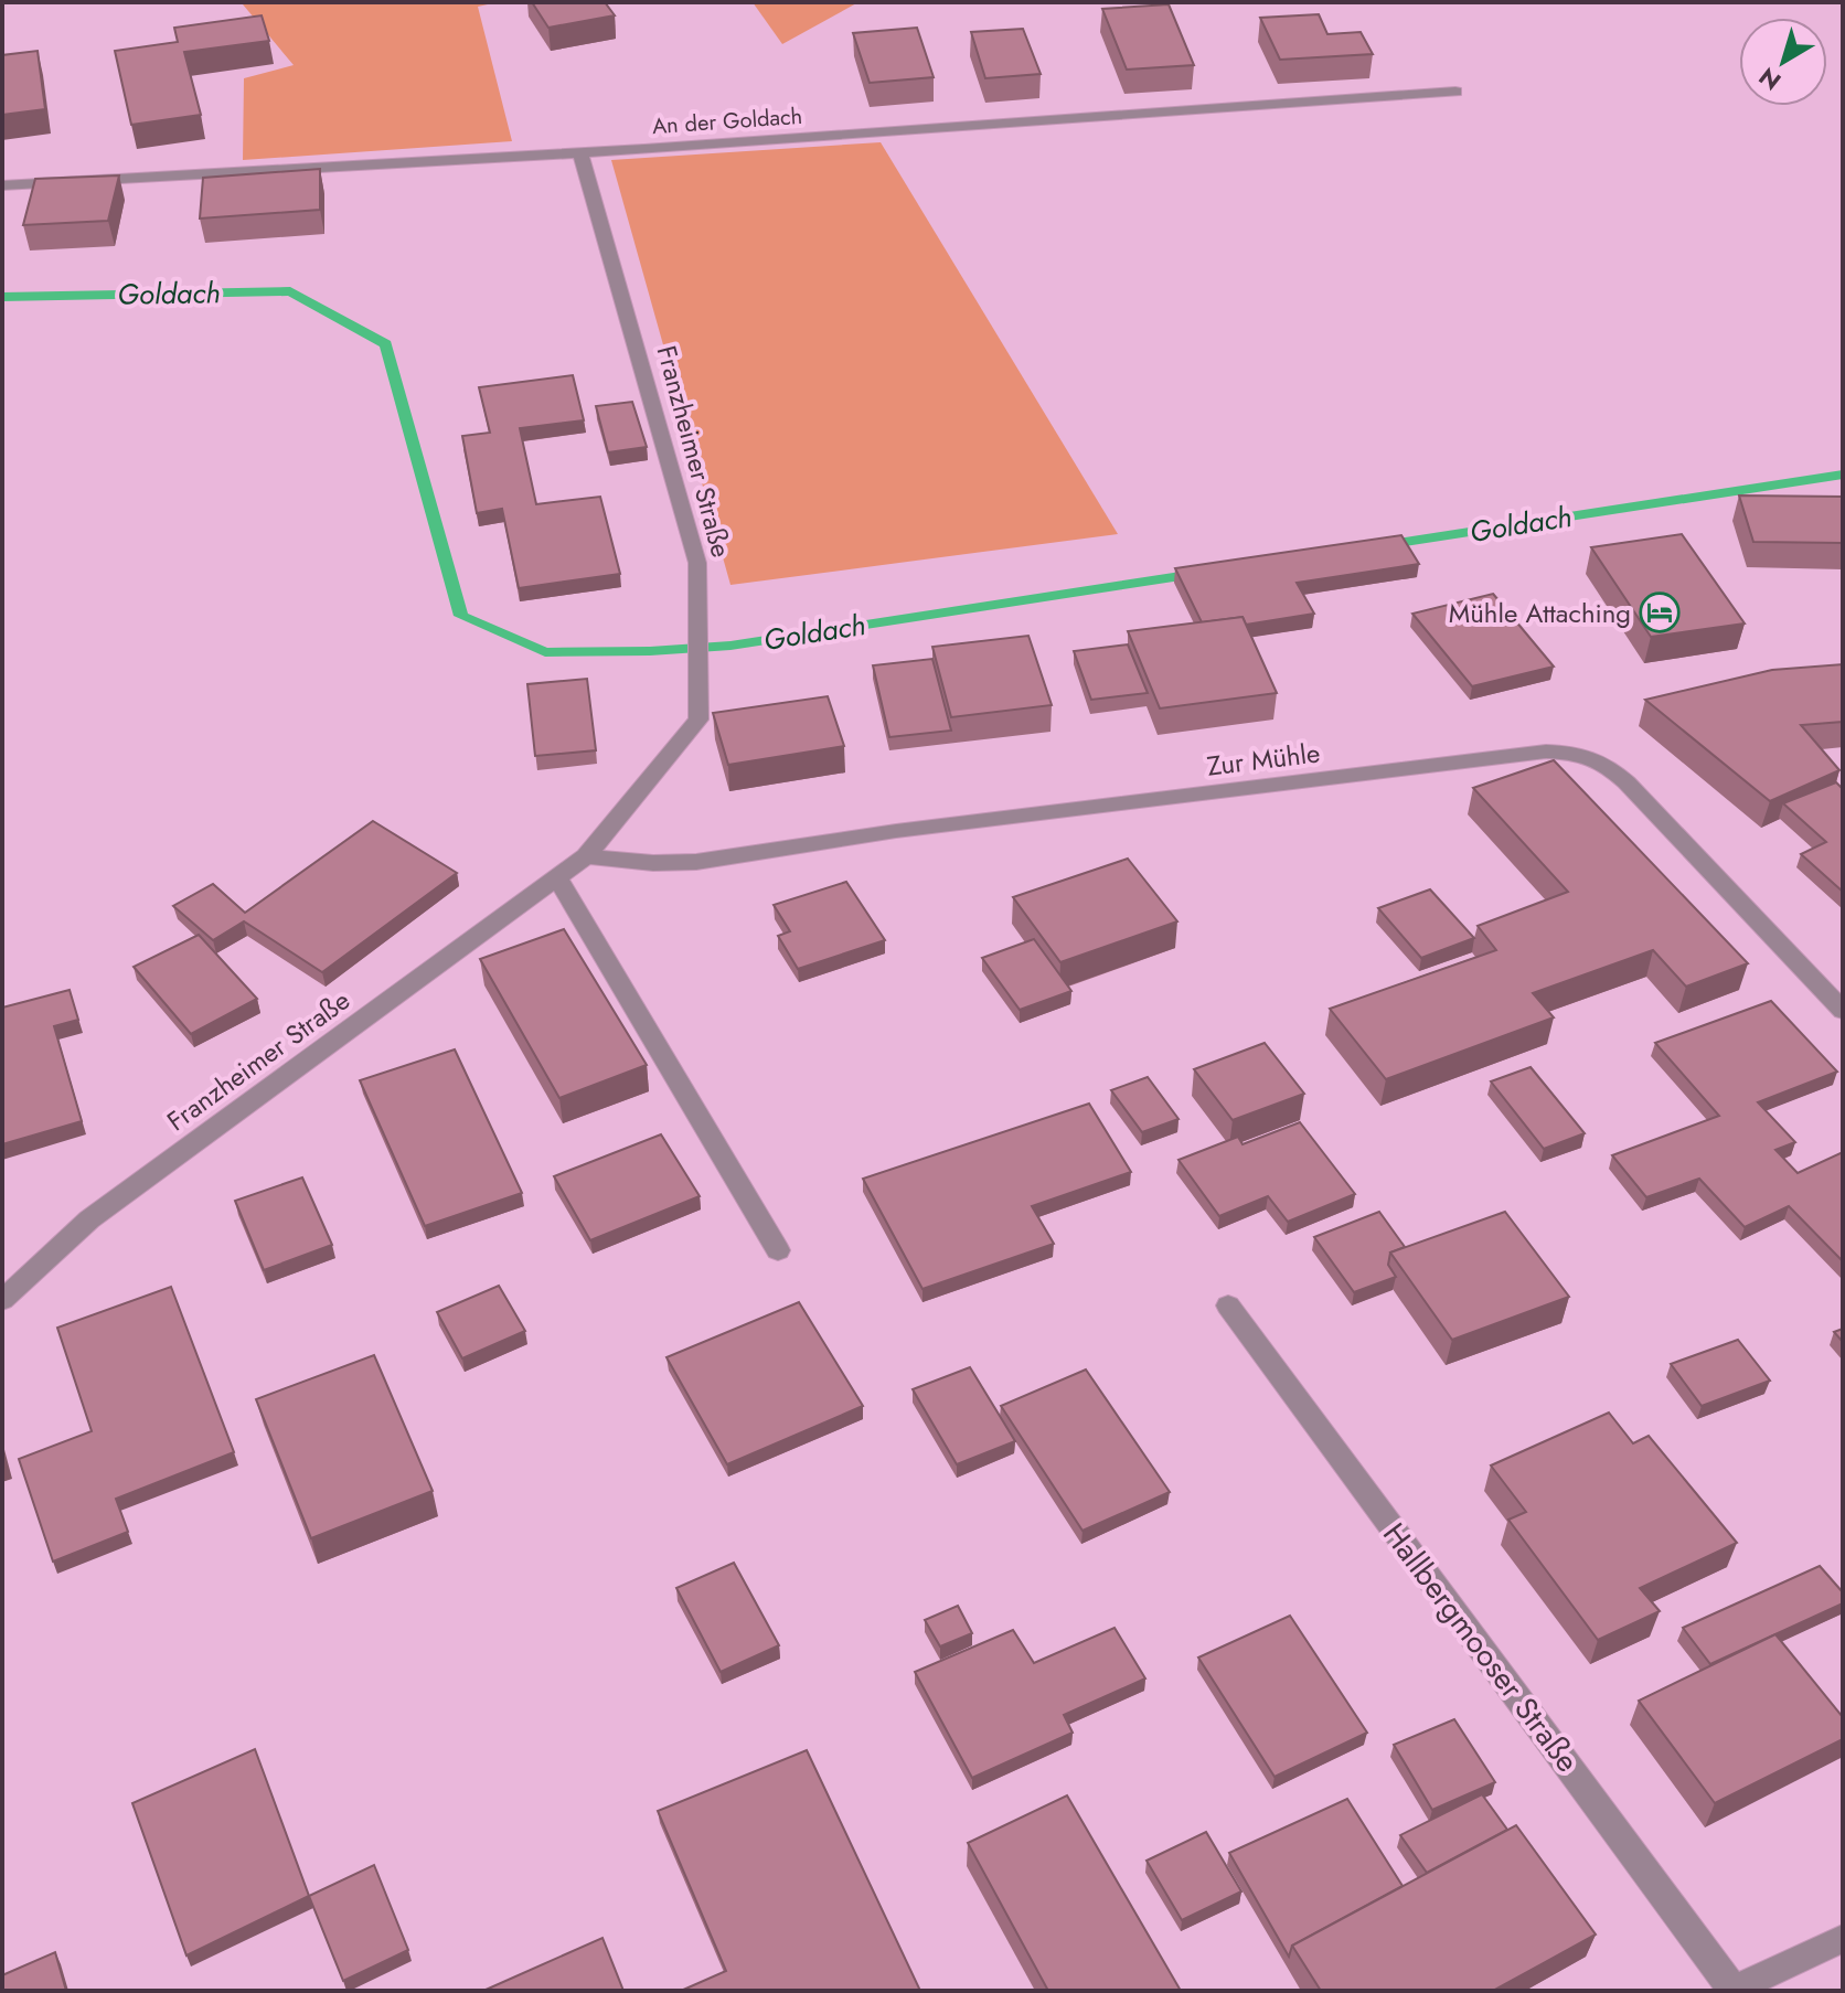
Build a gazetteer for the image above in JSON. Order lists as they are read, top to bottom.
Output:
{
  "streets": {
    "street": [
      "An der Goldach",
      "Franzheimer Straße",
      "Zur Mühle",
      "Hallbergmooser Straße"
    ]
  },
  "crossings": [
    ["An der Goldach", "Franzheimer Straße"],
    ["Franzheimer Straße", "Zur Mühle"]
  ],
  "water": ["Goldach"],
  "places": {
    "hotel": ["Mühle Attaching"]
  },
  "north": "bottom left"
}
